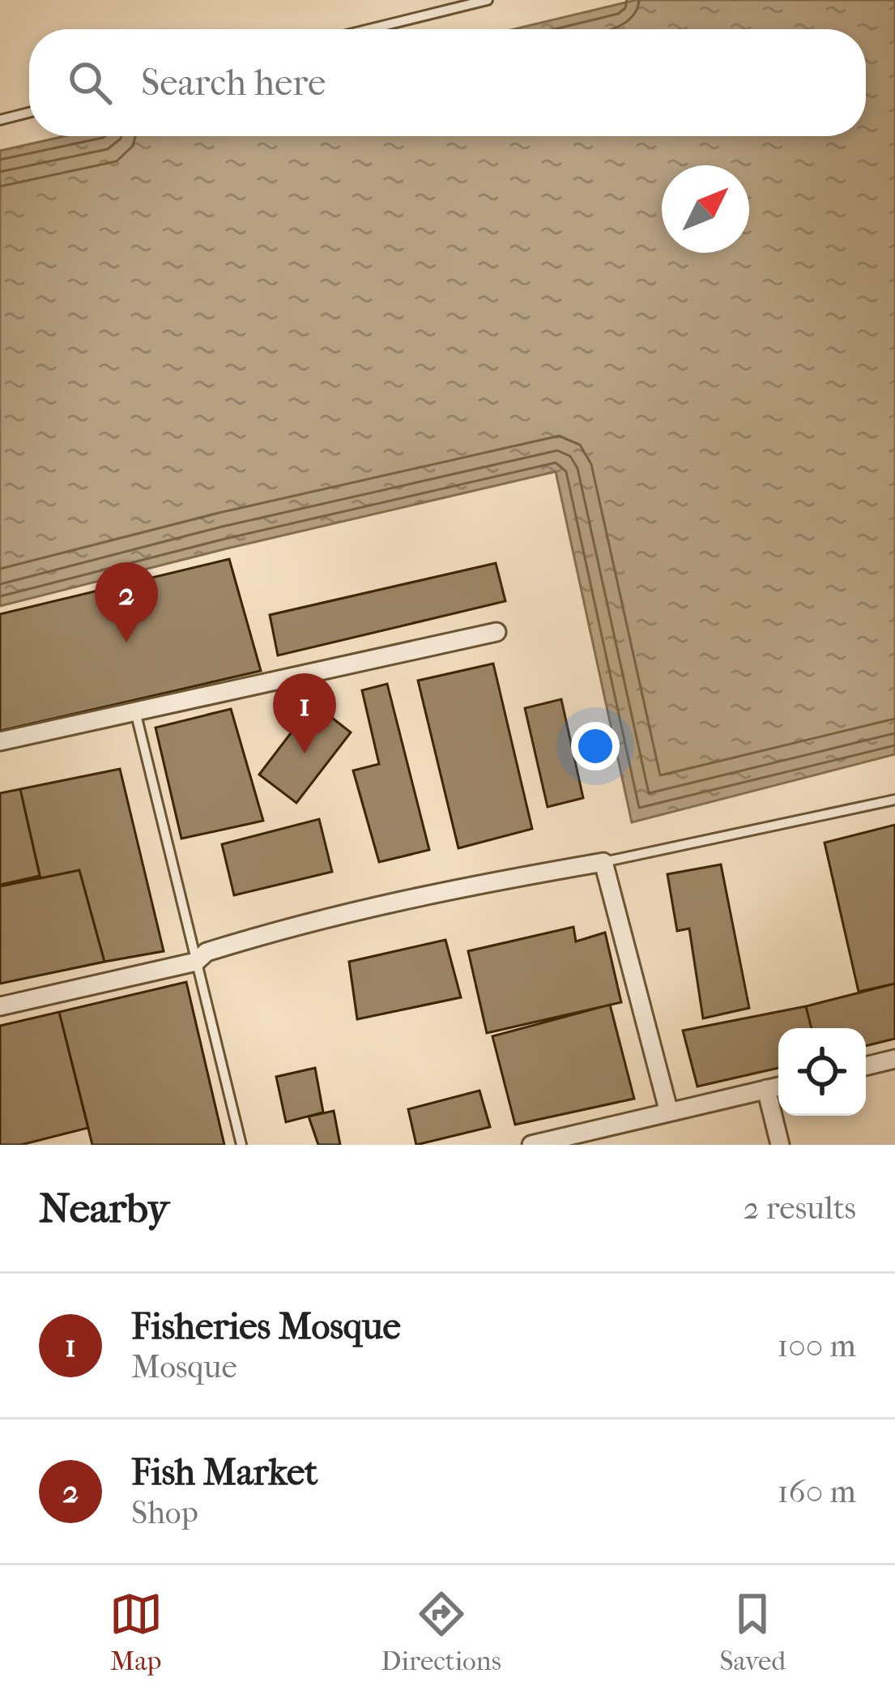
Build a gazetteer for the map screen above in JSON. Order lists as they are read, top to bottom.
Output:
{
  "north": "top right",
  "page": {
    "search": "Search here",
    "pins": ["2", "1"],
    "heading": ["Nearby", "2 results"],
    "list": [
      {
        "mark": "1",
        "name": "Fisheries Mosque",
        "note": "Mosque",
        "value": "100 m"
      },
      {
        "mark": "2",
        "name": "Fish Market",
        "note": "Shop",
        "value": "160 m"
      }
    ],
    "nav": ["Map", "Directions", "Saved"]
  }
}
